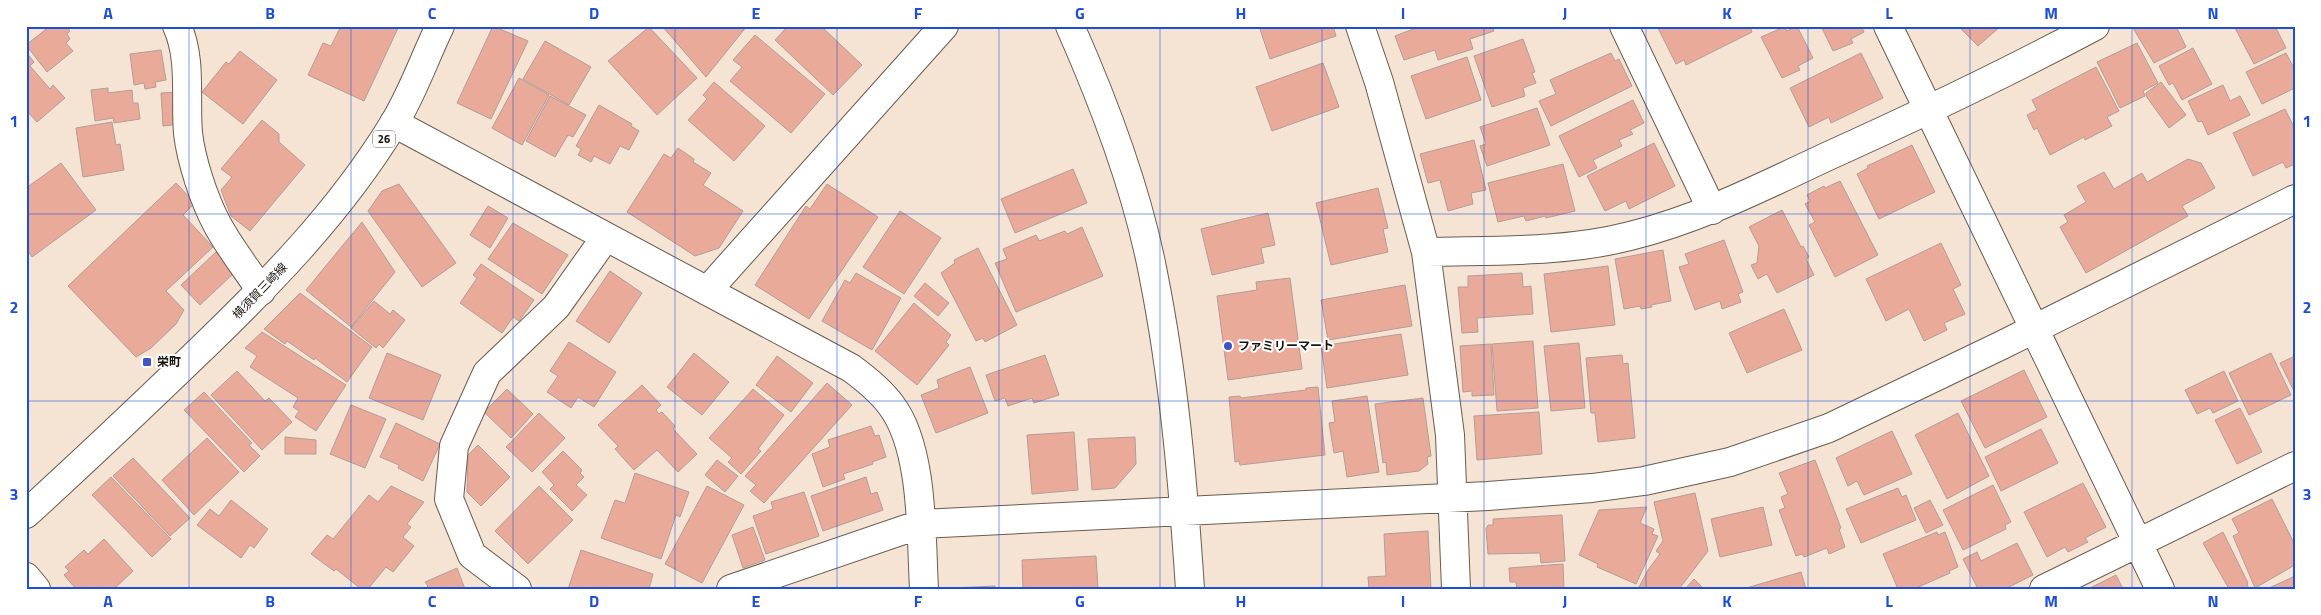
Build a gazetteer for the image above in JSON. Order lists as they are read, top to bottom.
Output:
{
  "streets": {
    "street": ["26", "横須賀三崎線"]
  },
  "places": {
    "other": ["ファミリーマート"],
    "transit": ["栄町"]
  },
  "grid": {
    "columns": [
      "A",
      "B",
      "C",
      "D",
      "E",
      "F",
      "G",
      "H",
      "I",
      "J",
      "K",
      "L",
      "M",
      "N"
    ],
    "rows": ["1", "2", "3"]
  }
}
